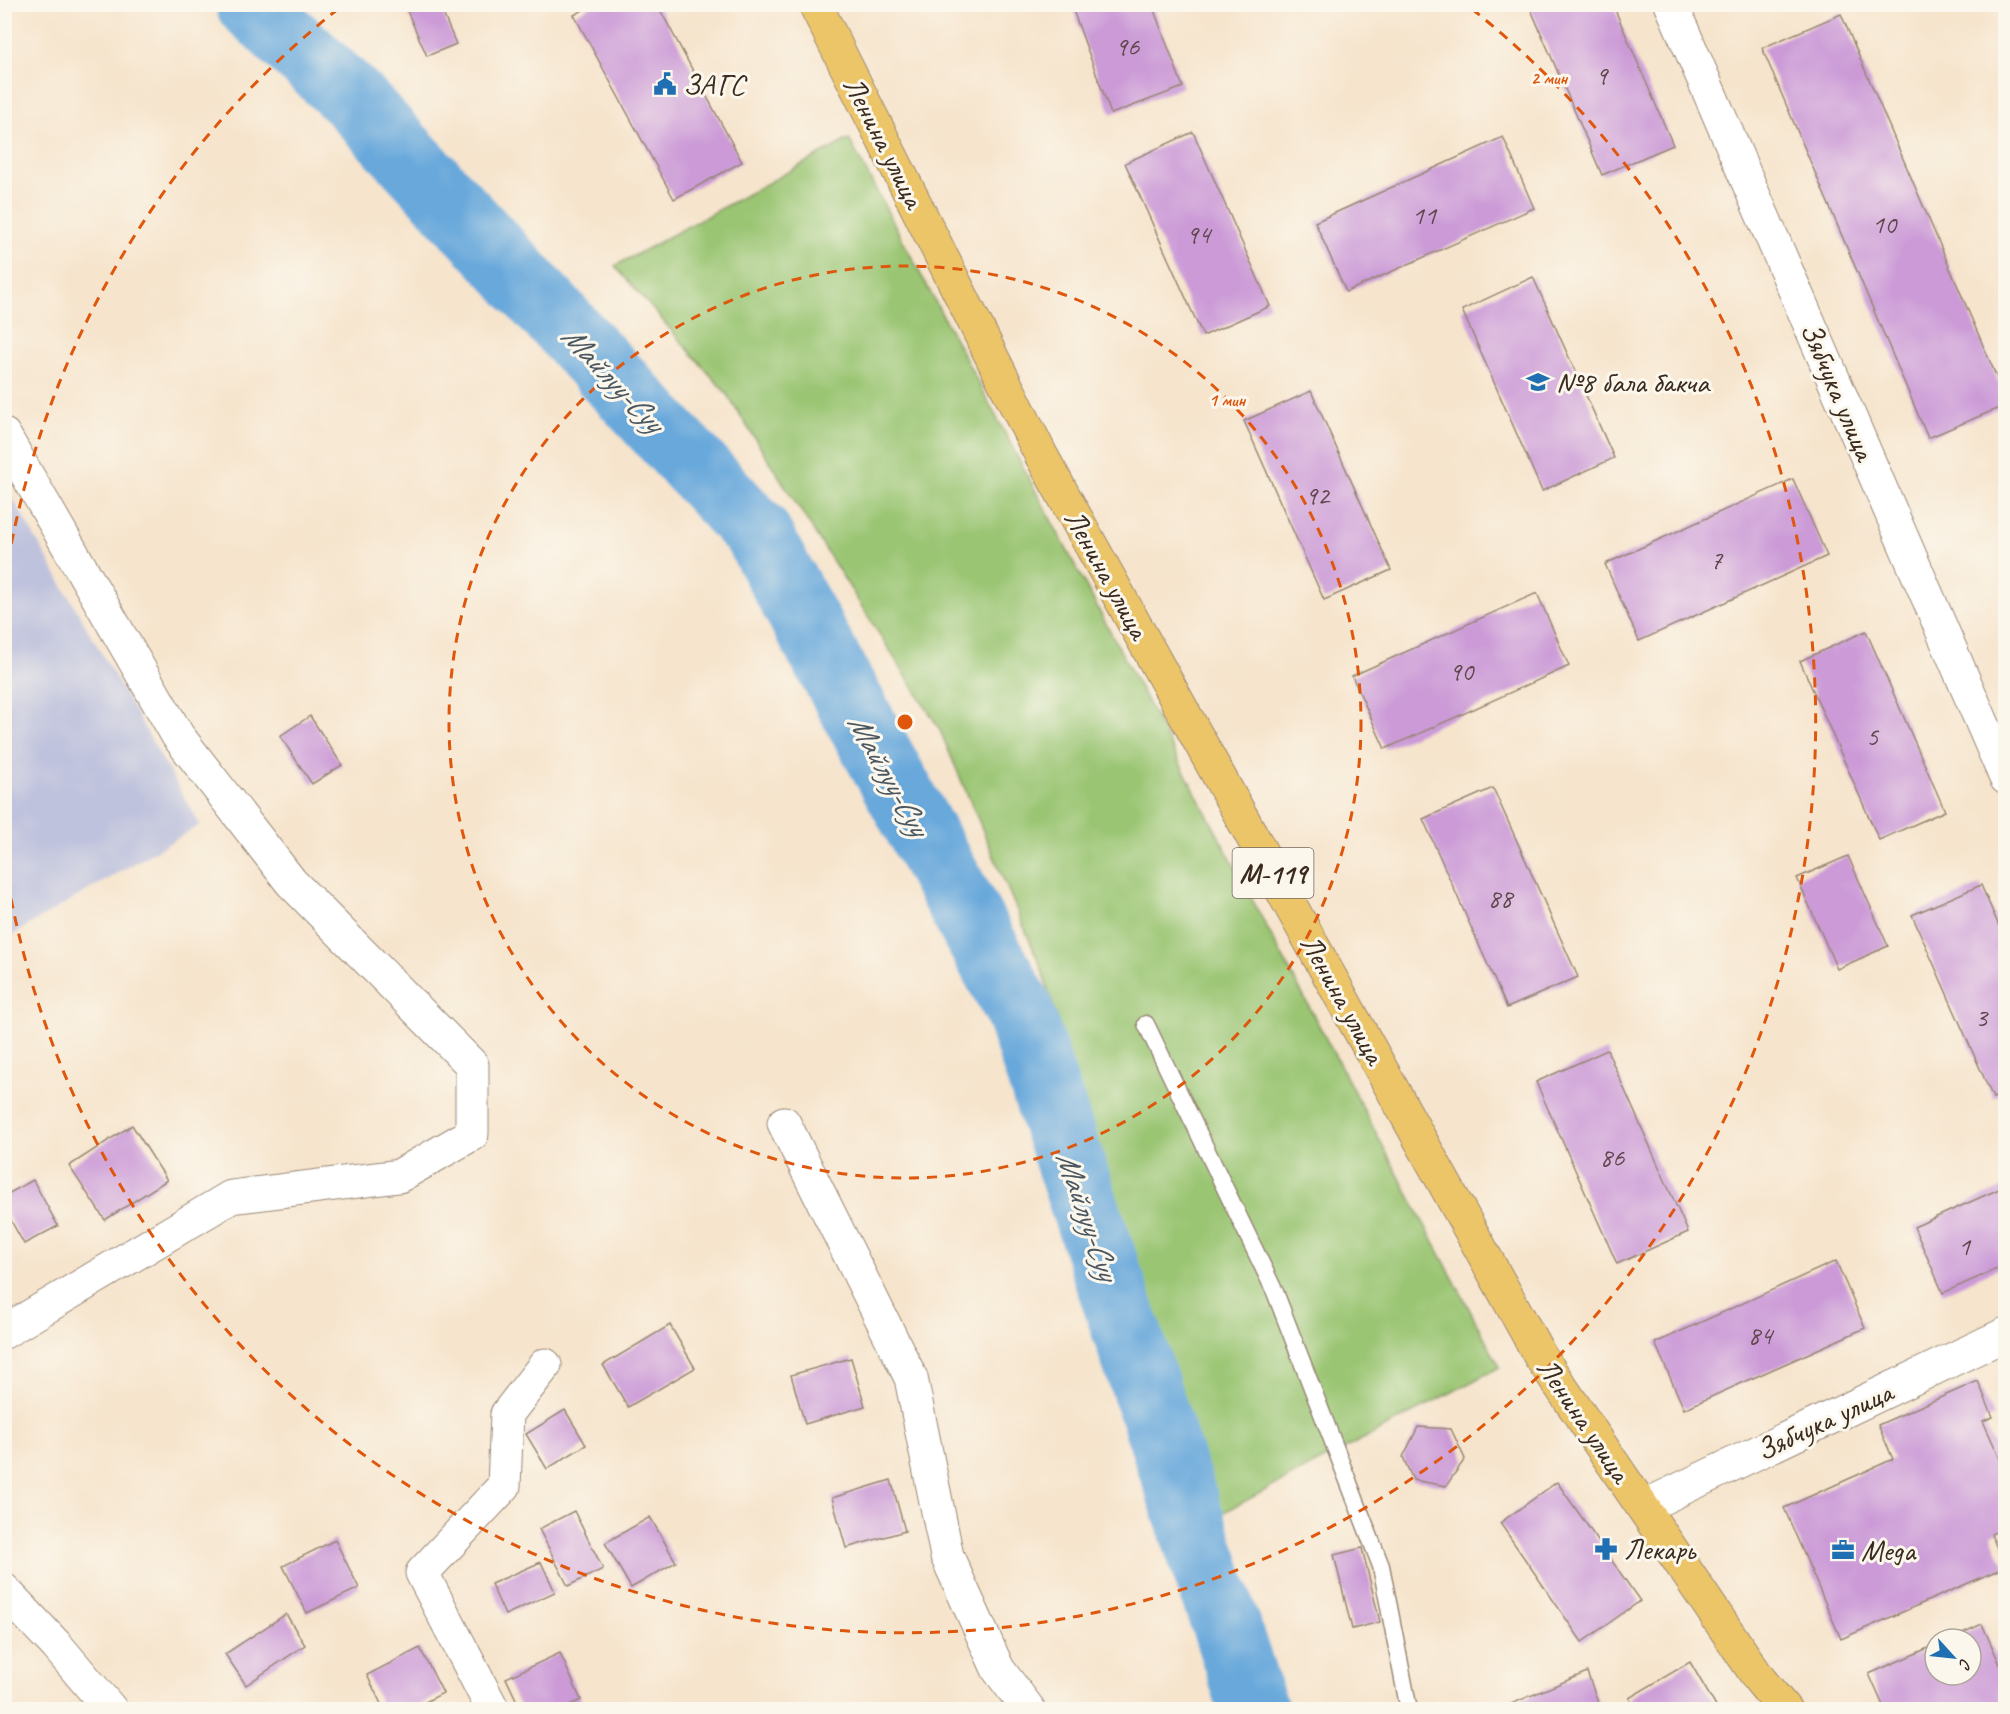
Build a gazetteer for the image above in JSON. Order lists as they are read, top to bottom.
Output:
{
  "streets": {
    "main road": ["Ленина улица", "М-119"],
    "street": ["Зябчука улица"]
  },
  "crossings": [
    ["Ленина улица", "Зябчука улица"]
  ],
  "water": ["Майлуу-Суу"],
  "places": {
    "public building": ["ЗАГС"],
    "school or university": ["№8 бала бакча"],
    "pharmacy": ["Лекарь"],
    "office": ["Mega"]
  },
  "house_numbers": [
    "96",
    "9",
    "11",
    "10",
    "94",
    "92",
    "7",
    "90",
    "5",
    "88",
    "3",
    "86",
    "1",
    "84"
  ],
  "north": "bottom right",
  "rings": ["2 мин", "1 мин"]
}
